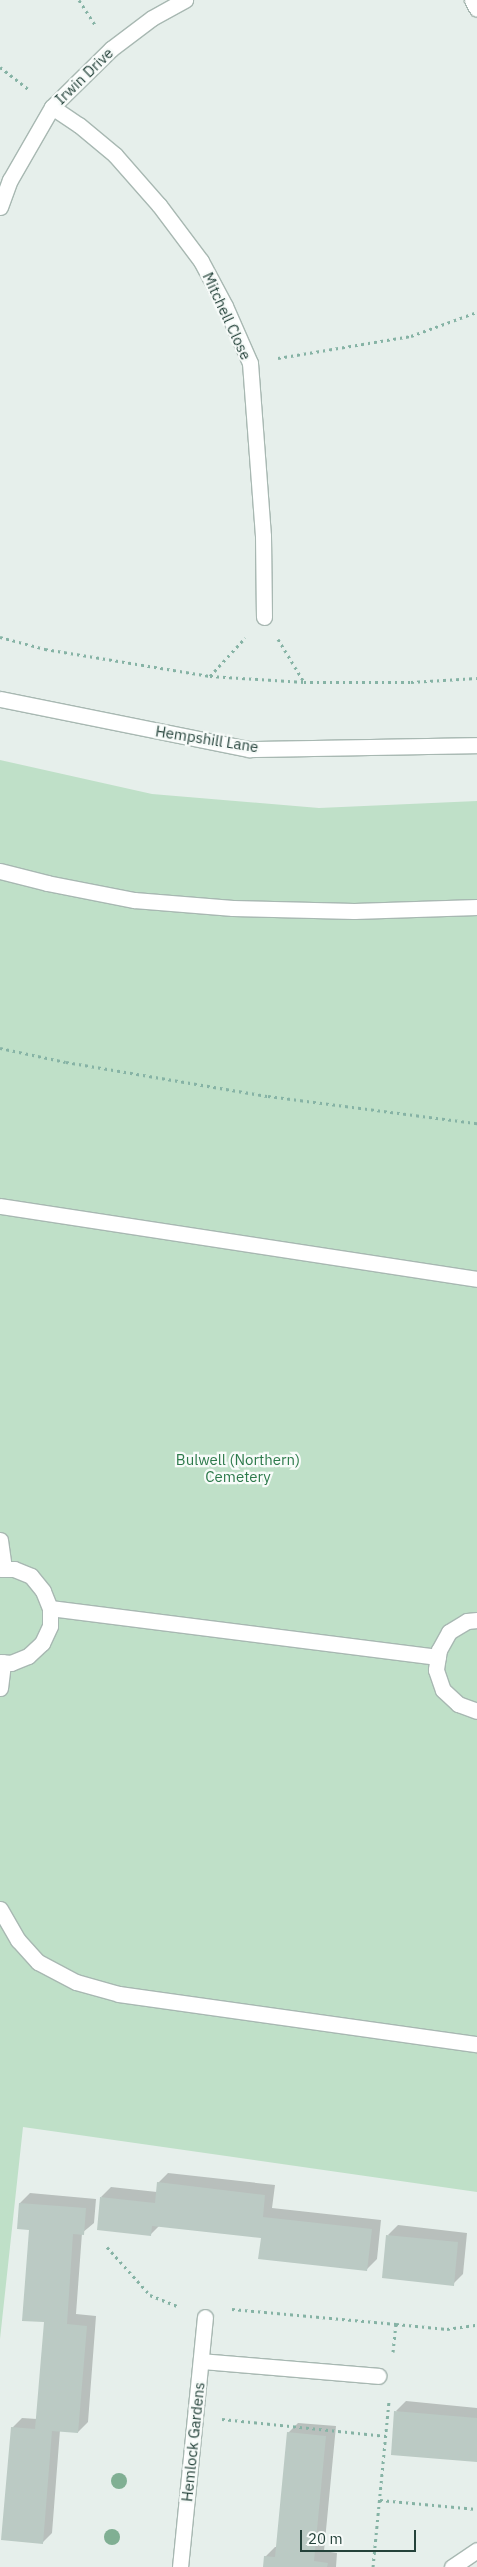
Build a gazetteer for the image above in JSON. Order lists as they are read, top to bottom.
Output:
{
  "streets": {
    "street": [
      "Irwin Drive",
      "Mitchell Close",
      "Hempshill Lane",
      "Hemlock Gardens"
    ]
  },
  "crossings": [
    ["Irwin Drive", "Mitchell Close"]
  ],
  "parks": ["Bulwell (Northern) Cemetery"],
  "scale_bar": "20 m"
}
